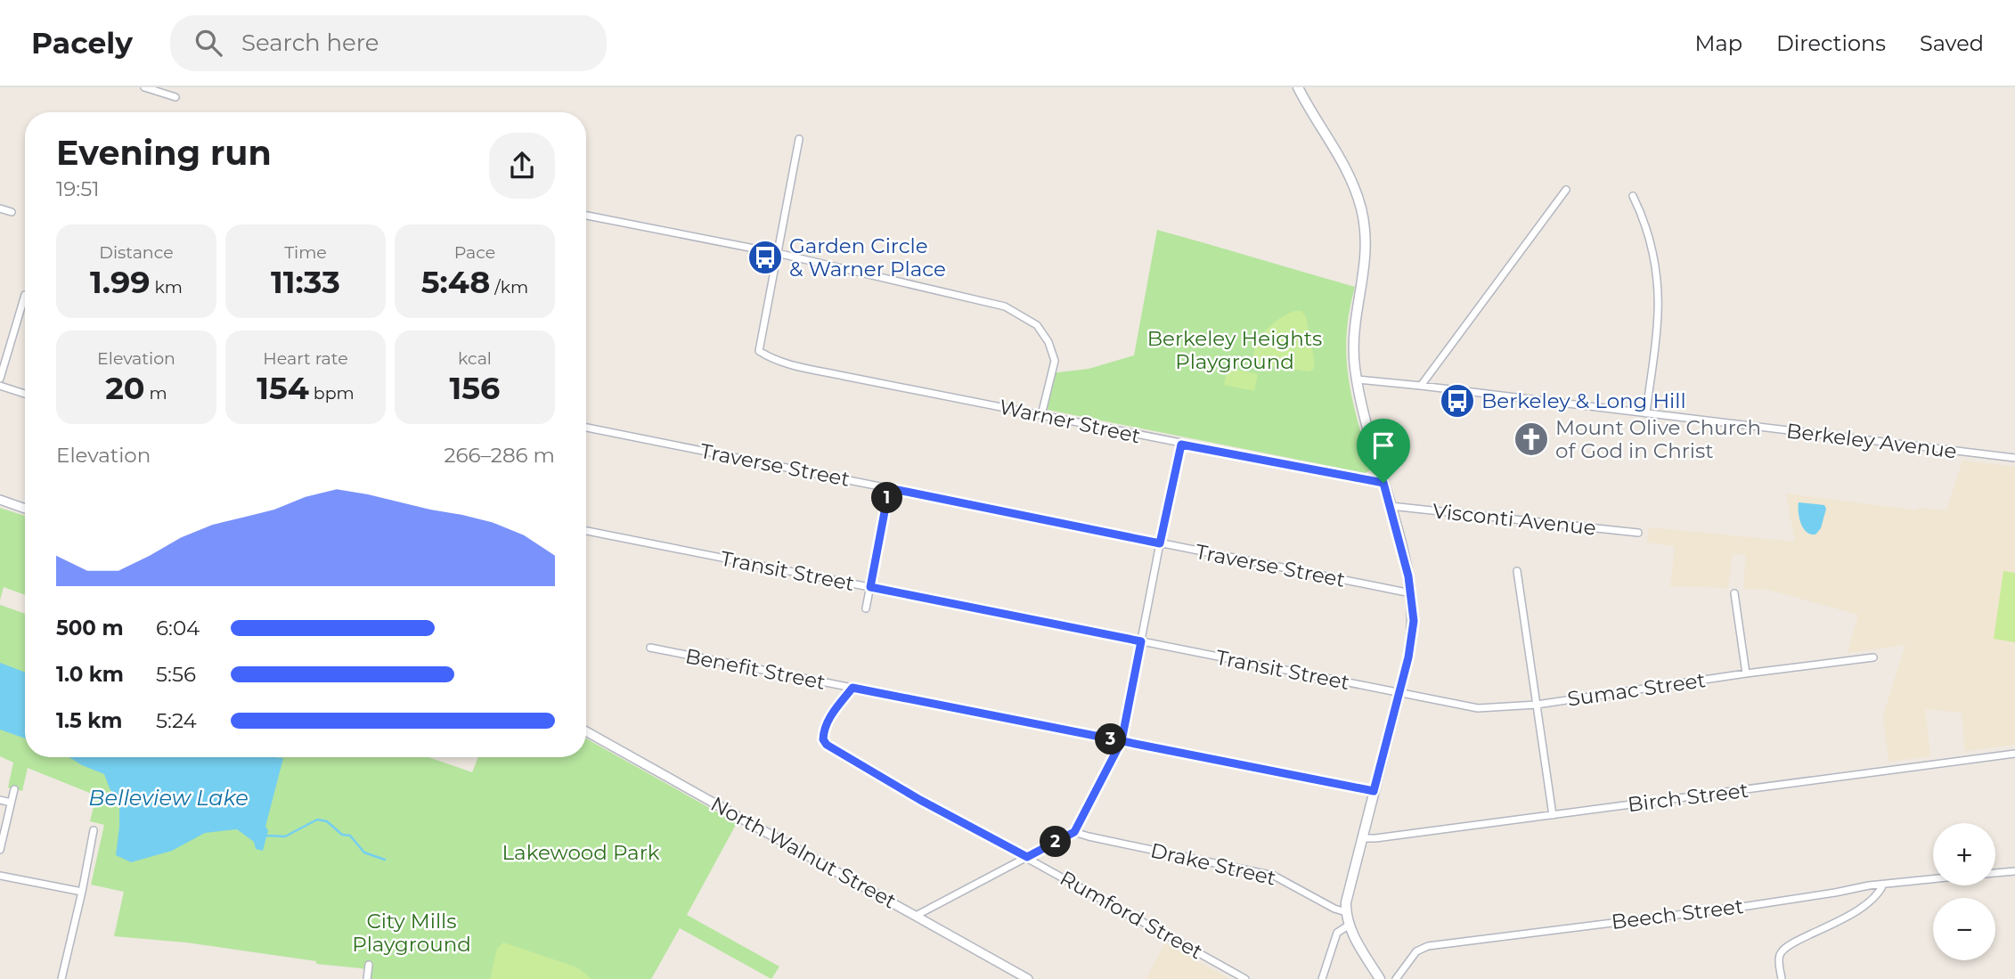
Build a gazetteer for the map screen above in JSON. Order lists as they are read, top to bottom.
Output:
{
  "streets": {
    "street": [
      "Warner Street",
      "Berkeley Avenue",
      "Traverse Street",
      "Visconti Avenue",
      "Transit Street",
      "Benefit Street",
      "Sumac Street",
      "Birch Street",
      "North Walnut Street",
      "Drake Street",
      "Beech Street",
      "Rumford Street"
    ]
  },
  "crossings": [
    ["Transit Street", "Sumac Street"],
    ["Benefit Street", "Rumford Street"]
  ],
  "water": ["Belleview Lake"],
  "parks": ["Berkeley Heights Playground", "Lakewood Park", "City Mills Playground"],
  "places": {
    "bus stop": ["Garden Circle & Warner Place", "Berkeley & Long Hill"],
    "church": ["Mount Olive Church of God in Christ"]
  },
  "page": {
    "header": "Pacely",
    "search": "Search here",
    "nav": ["Map", "Directions", "Saved"],
    "heading": ["Evening run", "19:51"],
    "stats": [
      ["Distance", "1.99 km"],
      ["Time", "11:33"],
      ["Pace", "5:48 /km"],
      ["Elevation", "20 m"],
      ["Heart rate", "154 bpm"],
      ["kcal", "156"]
    ],
    "chart": ["Elevation", "266–286 m"],
    "pins": ["1", "3", "2"],
    "list": [
      {
        "name": "500 m",
        "note": "6:04"
      },
      {
        "name": "1.0 km",
        "note": "5:56"
      },
      {
        "name": "1.5 km",
        "note": "5:24"
      }
    ],
    "map_buttons": ["+", "−"]
  }
}
